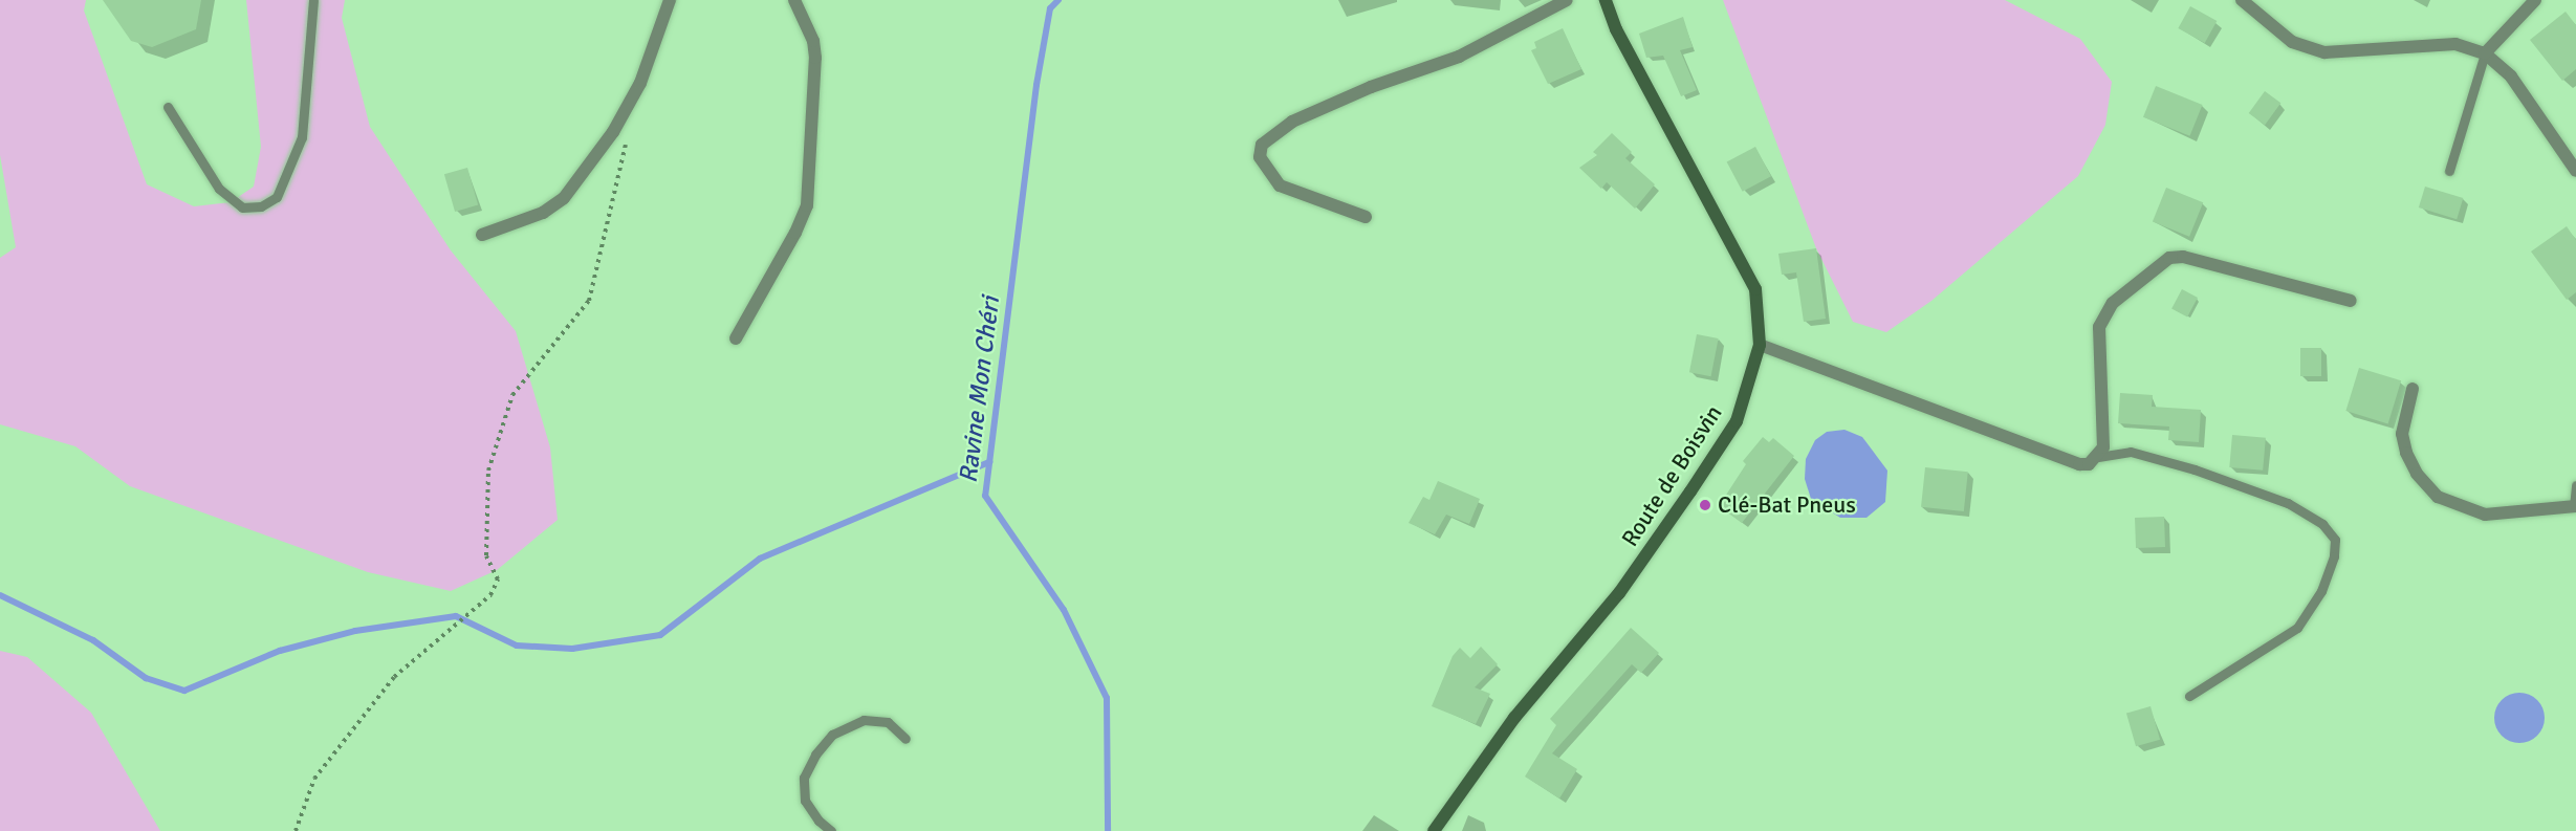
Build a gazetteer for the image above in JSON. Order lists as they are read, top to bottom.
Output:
{
  "streets": {
    "main road": ["Route de Boisvin"]
  },
  "water": ["Ravine Mon Chéri"],
  "places": ["Clé-Bat Pneus"]
}
